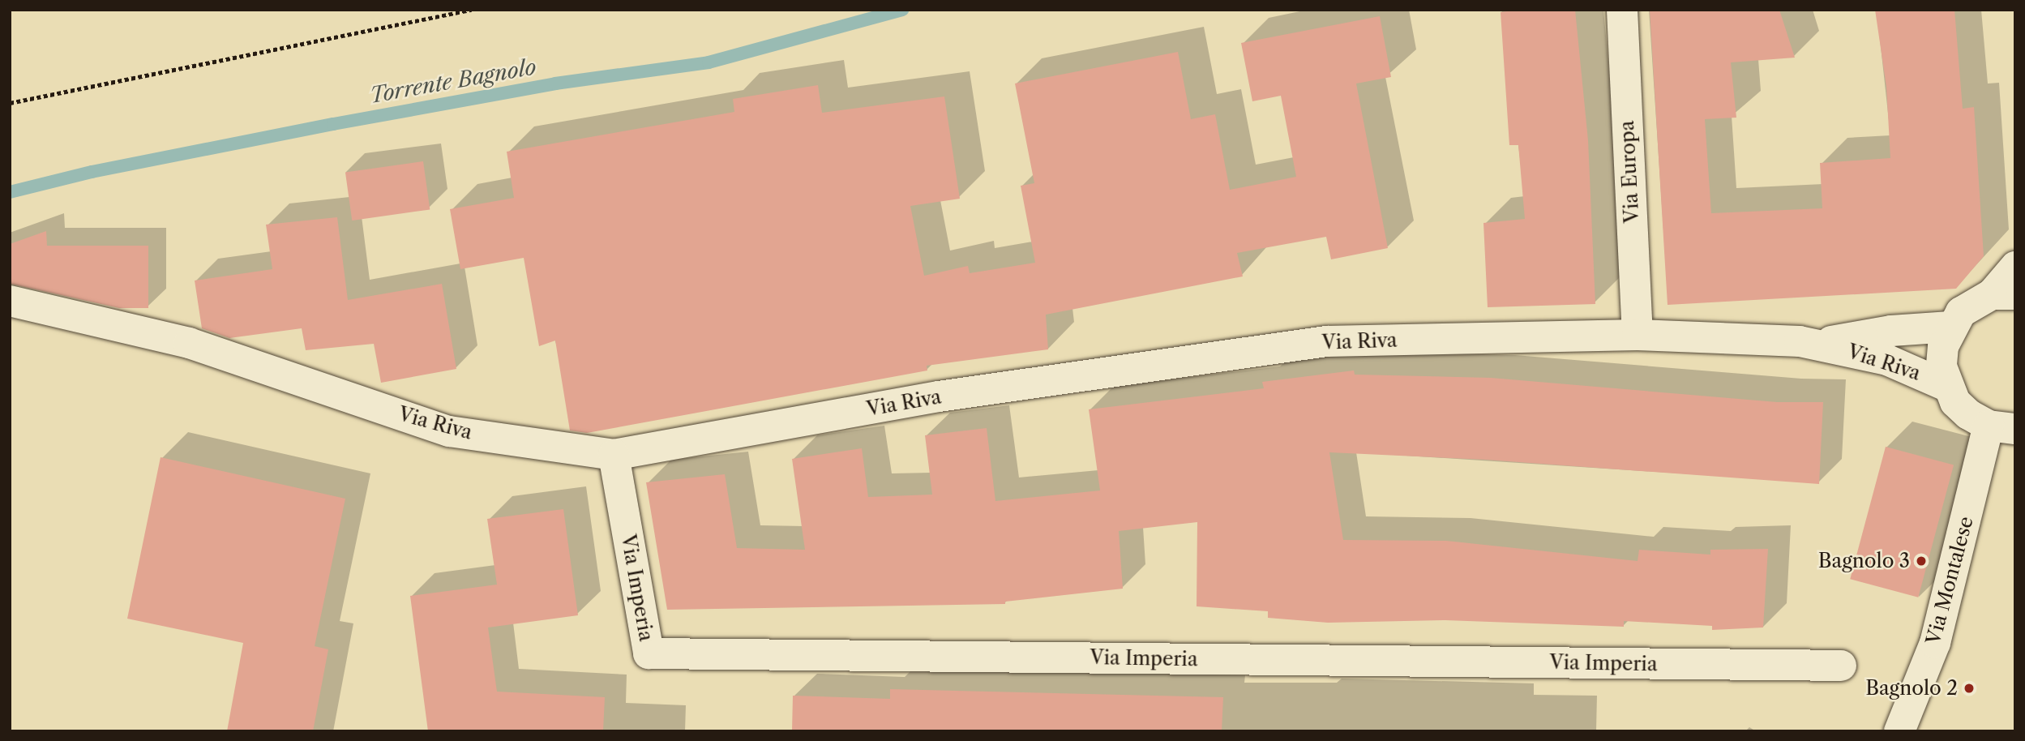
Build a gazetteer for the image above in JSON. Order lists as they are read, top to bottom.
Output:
{
  "streets": {
    "street": [
      "Via Europa",
      "Via Riva",
      "Via Montalese",
      "Via Imperia"
    ]
  },
  "crossings": [
    ["Via Europa", "Via Riva"],
    ["Via Riva", "Via Montalese"],
    ["Via Riva", "Via Imperia"]
  ],
  "water": ["Torrente Bagnolo"],
  "places": ["Bagnolo 3", "Bagnolo 2"]
}
